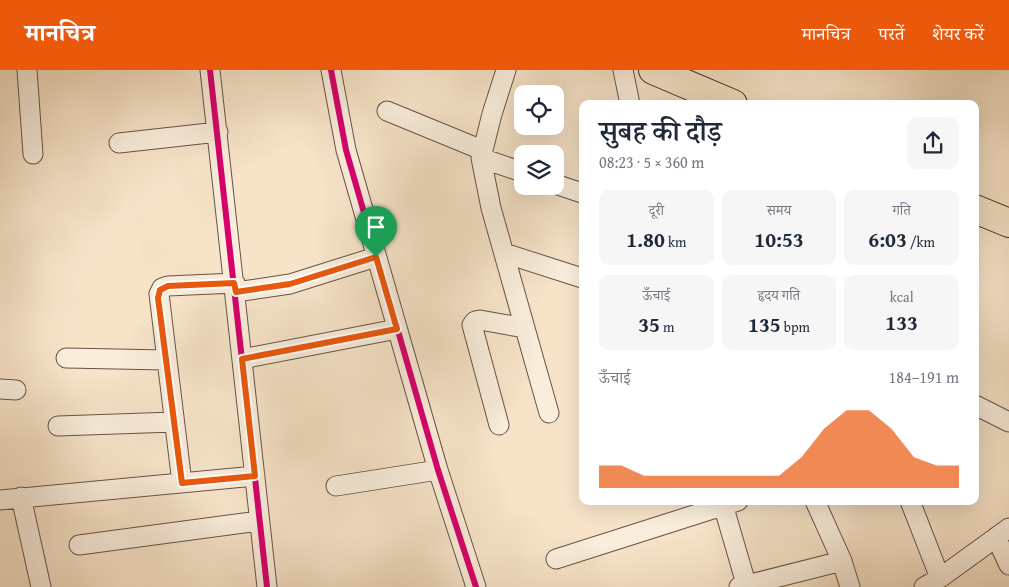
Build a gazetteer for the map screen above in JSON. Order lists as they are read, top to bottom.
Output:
{
  "page": {
    "header": "मानचित्र",
    "nav": ["मानचित्र", "परतें", "शेयर करें"],
    "heading": ["सुबह की दौड़", "08:23 · 5 × 360 m"],
    "stats": [
      ["दूरी", "1.80 km"],
      ["समय", "10:53"],
      ["गति", "6:03 /km"],
      ["ऊँचाई", "35 m"],
      ["हृदय गति", "135 bpm"],
      ["kcal", "133"]
    ],
    "chart": ["ऊँचाई", "184–191 m"]
  }
}
